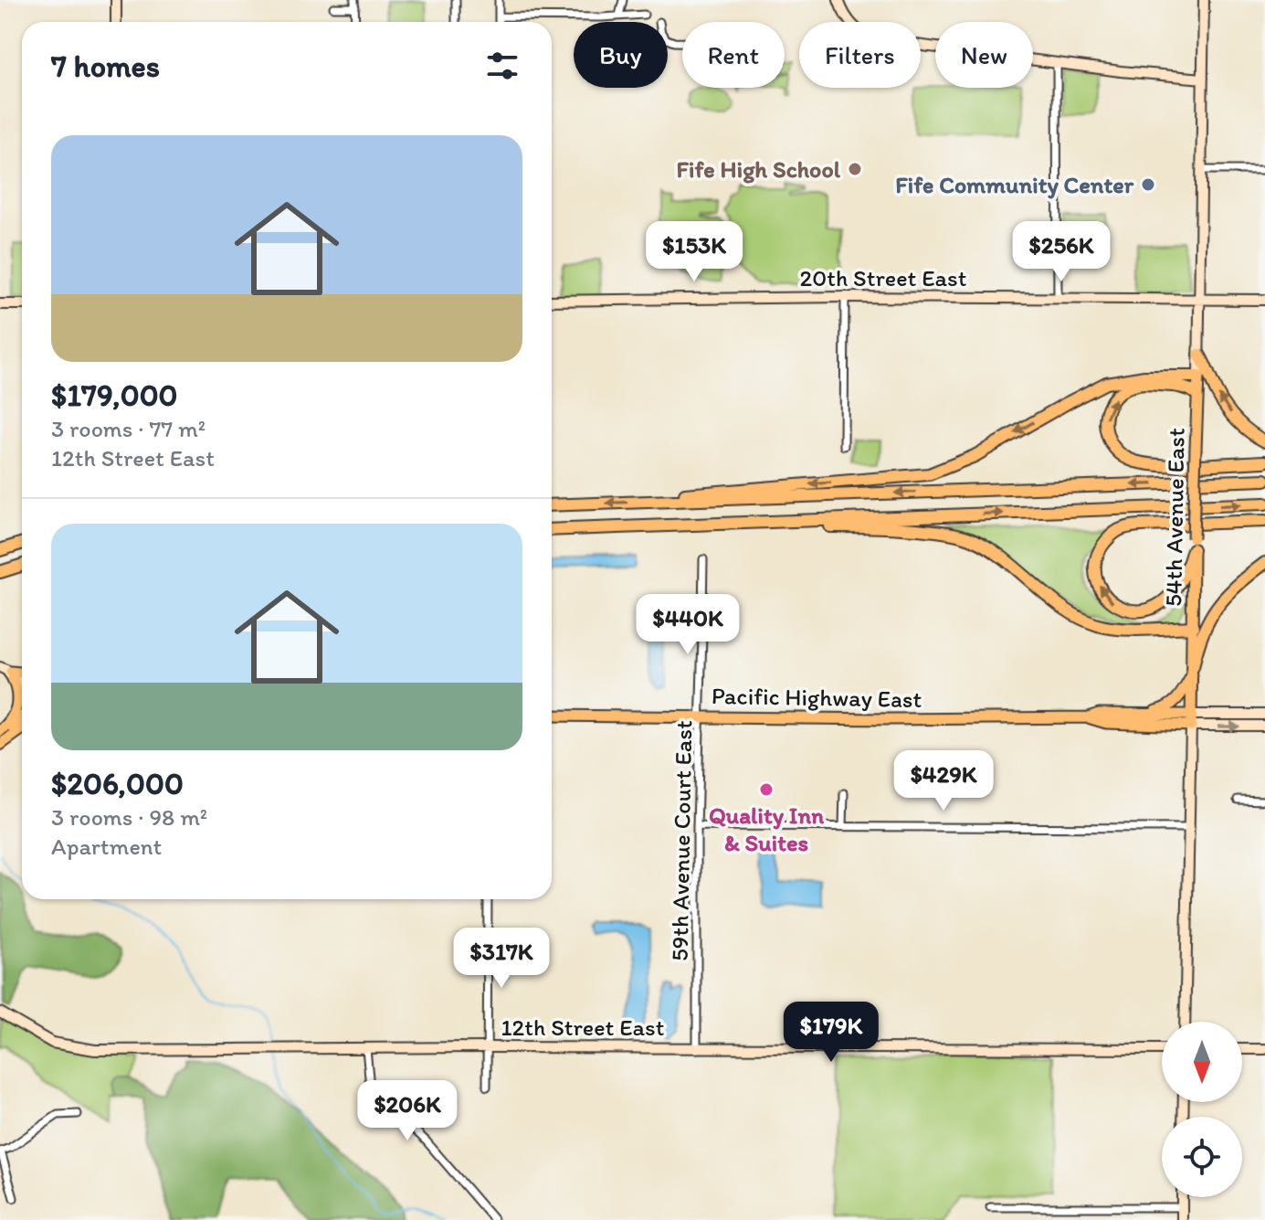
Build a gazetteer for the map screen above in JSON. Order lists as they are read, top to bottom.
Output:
{
  "streets": {
    "main road": [
      "20th Street East",
      "54th Avenue East",
      "Pacific Highway East",
      "12th Street East"
    ],
    "street": ["59th Avenue Court East"]
  },
  "crossings": [
    ["20th Street East", "54th Avenue East"],
    ["54th Avenue East", "Pacific Highway East"],
    ["Pacific Highway East", "59th Avenue Court East"],
    ["59th Avenue Court East", "12th Street East"]
  ],
  "places": ["Fife High School", "Fife Community Center", "Quality Inn & Suites"],
  "north": "bottom",
  "page": {
    "chip": [
      "Buy",
      "Rent",
      "Filters",
      "New"
    ],
    "heading": "7 homes",
    "list": [
      {
        "name": "$179,000",
        "note": "3 rooms · 77 m² · 12th Street East"
      },
      {
        "name": "$206,000",
        "note": "3 rooms · 98 m² · Apartment"
      }
    ],
    "price": [
      "$153K",
      "$256K",
      "$440K",
      "$429K",
      "$317K",
      "$179K",
      "$206K"
    ]
  }
}
